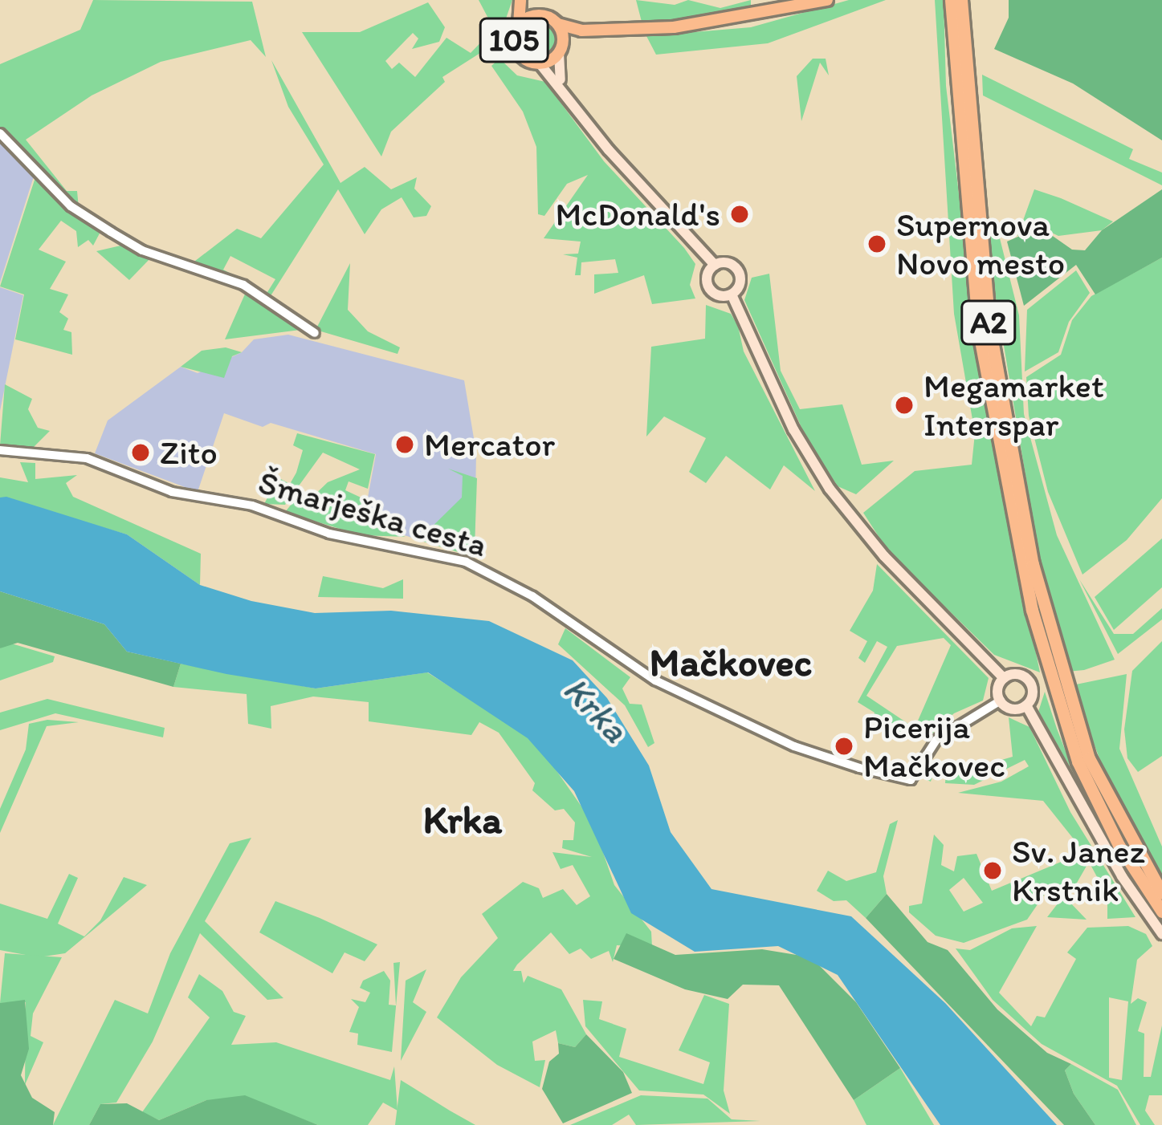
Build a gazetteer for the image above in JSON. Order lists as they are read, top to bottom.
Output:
{
  "streets": {
    "highway": ["A2"],
    "main road": ["105"],
    "street": ["Šmarješka cesta"]
  },
  "districts": ["Mačkovec", "Krka"],
  "water": ["Krka"],
  "places": [
    "McDonald's",
    "Supernova Novo mesto",
    "Megamarket Interspar",
    "Mercator",
    "Zito",
    "Picerija Mačkovec",
    "Sv. Janez Krstnik"
  ]
}
